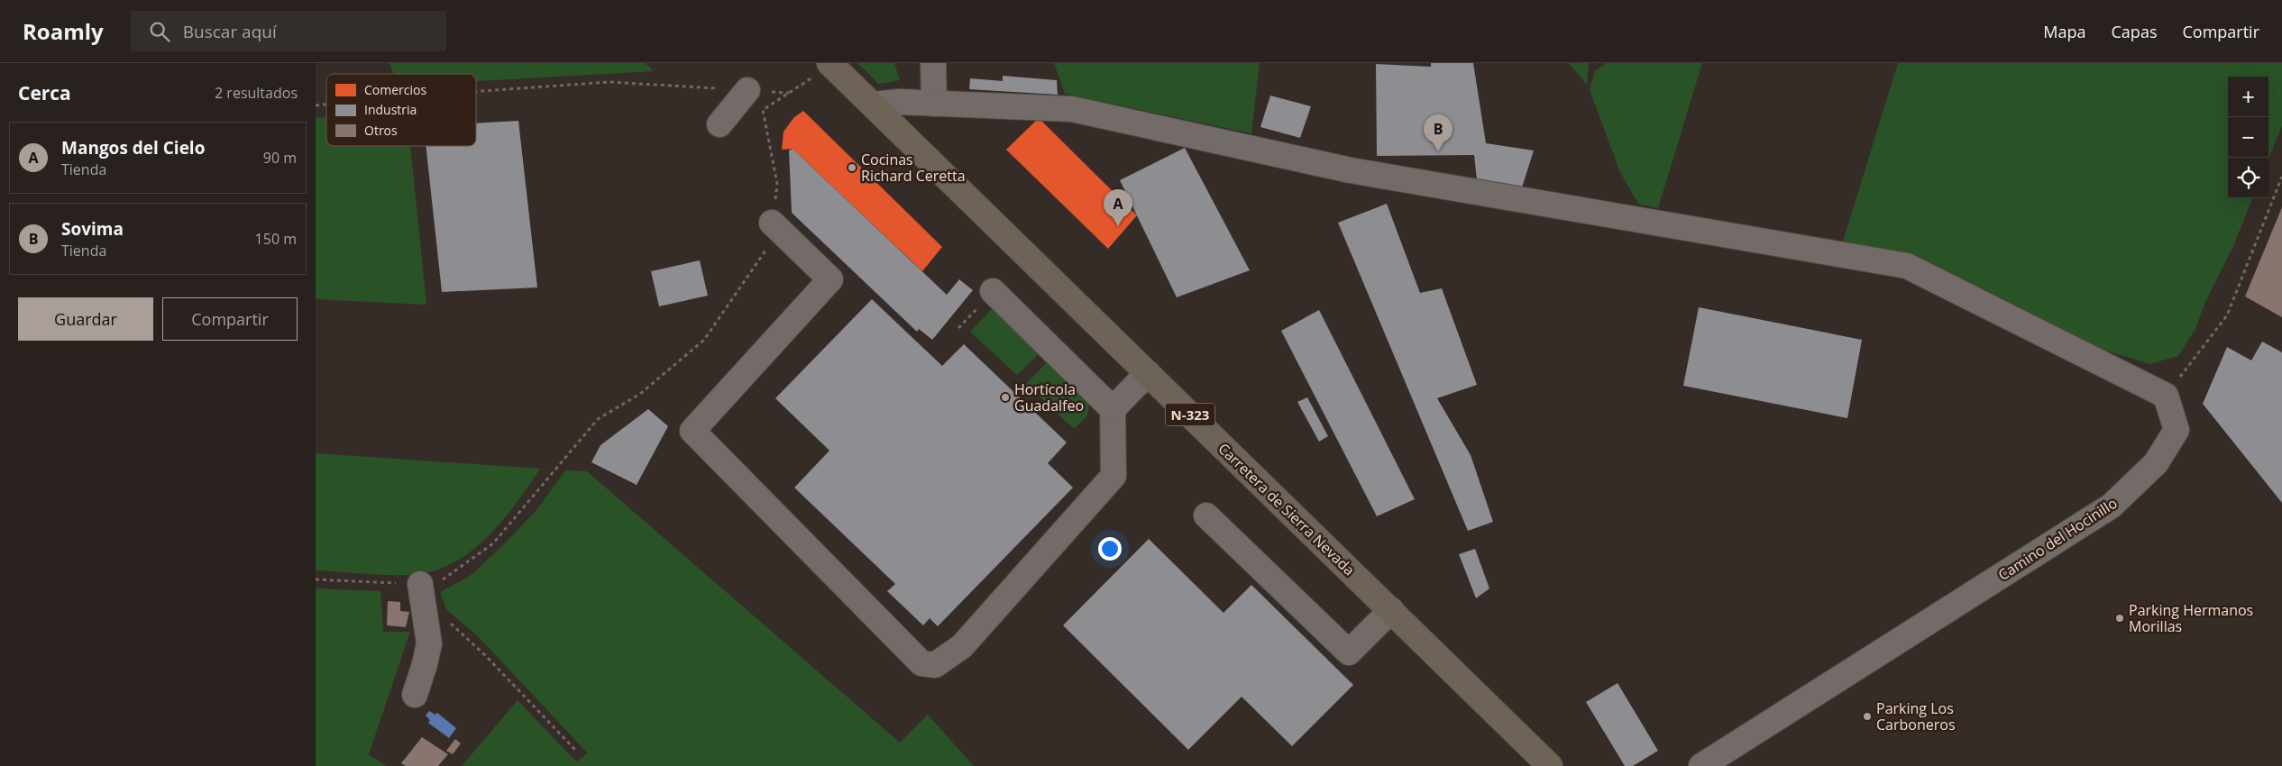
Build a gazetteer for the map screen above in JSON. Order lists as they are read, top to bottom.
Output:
{
  "streets": {
    "highway": ["N-323", "Carretera de Sierra Nevada"],
    "street": ["Camino del Hocinillo"]
  },
  "places": [
    "Cocinas Richard Ceretta",
    "Hortícola Guadalfeo",
    "Parking Hermanos Morillas",
    "Parking Los Carboneros"
  ],
  "legend": ["Comercios", "Industria", "Otros"],
  "page": {
    "header": "Roamly",
    "search": "Buscar aquí",
    "nav": ["Mapa", "Capas", "Compartir"],
    "heading": ["Cerca", "2 resultados"],
    "map_buttons": ["+", "−"],
    "pins": ["B", "A"],
    "list": [
      {
        "mark": "A",
        "name": "Mangos del Cielo",
        "note": "Tienda",
        "value": "90 m"
      },
      {
        "mark": "B",
        "name": "Sovima",
        "note": "Tienda",
        "value": "150 m"
      }
    ],
    "buttons": ["Guardar", "Compartir"]
  }
}
